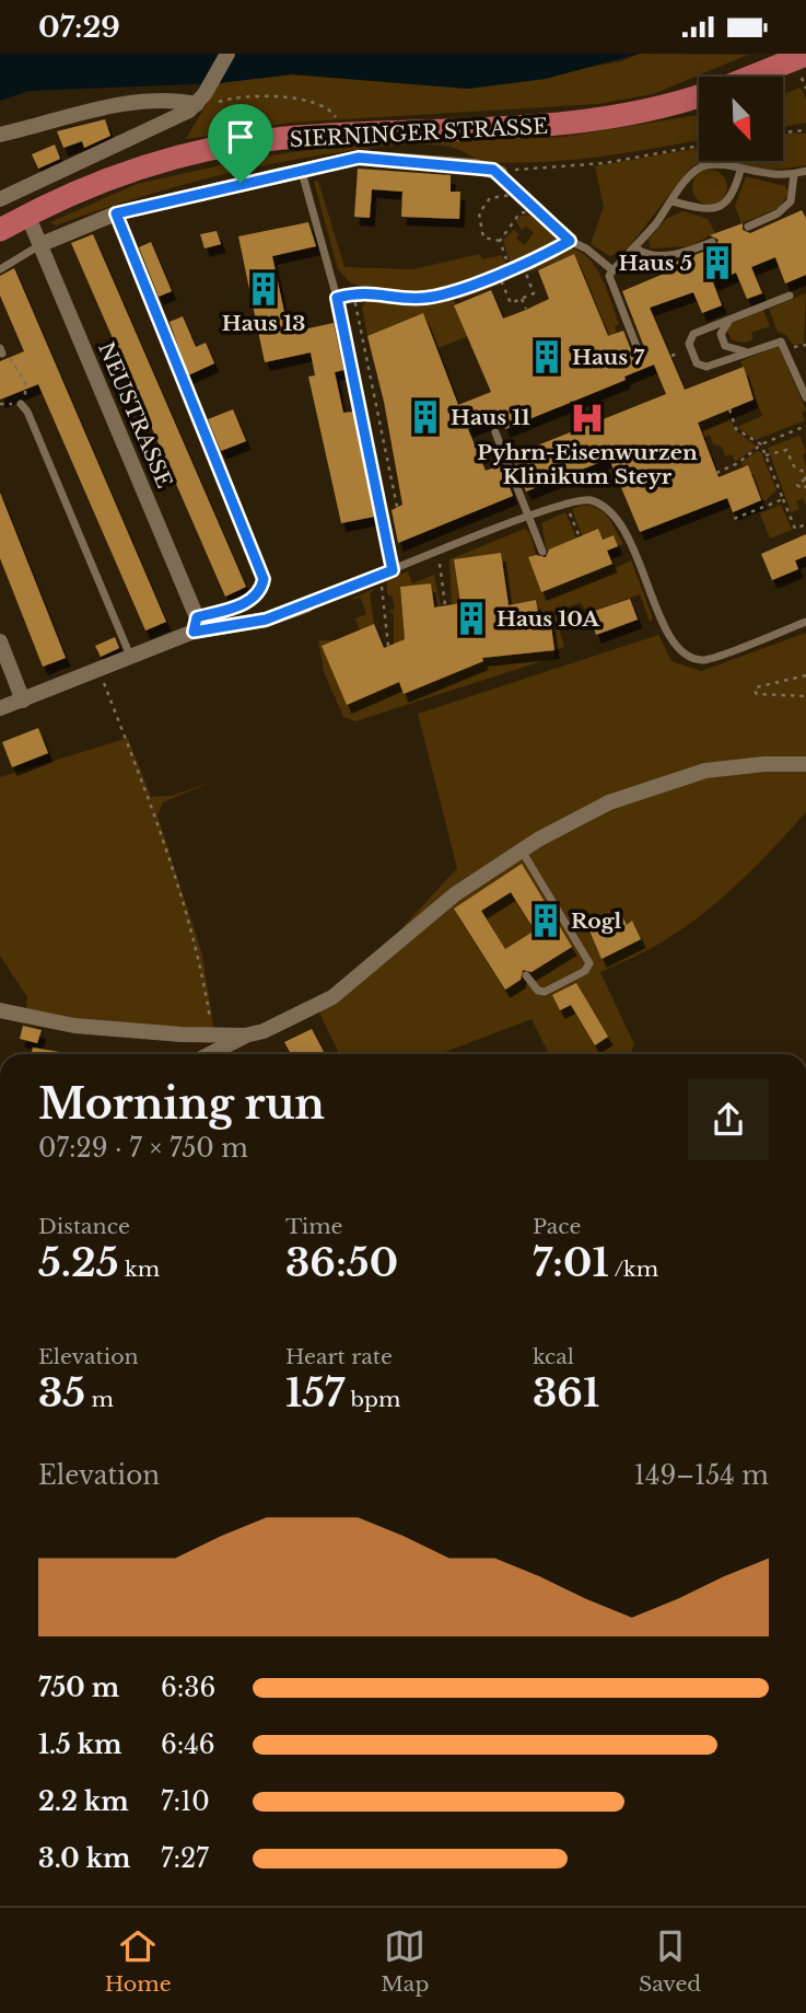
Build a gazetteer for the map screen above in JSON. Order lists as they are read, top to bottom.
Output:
{
  "streets": {
    "main road": ["SIERNINGER STRASSE"],
    "street": ["NEUSTRASSE"]
  },
  "crossings": [
    ["SIERNINGER STRASSE", "NEUSTRASSE"]
  ],
  "places": {
    "building": [
      "Haus 5",
      "Haus 13",
      "Haus 7",
      "Haus 11",
      "Haus 10A",
      "Rogl"
    ],
    "hospital": ["Pyhrn-Eisenwurzen Klinikum Steyr"]
  },
  "north": "bottom right",
  "page": {
    "status": "07:29",
    "heading": ["Morning run", "07:29 · 7 × 750 m"],
    "stats": [
      ["Distance", "5.25 km"],
      ["Time", "36:50"],
      ["Pace", "7:01 /km"],
      ["Elevation", "35 m"],
      ["Heart rate", "157 bpm"],
      ["kcal", "361"]
    ],
    "chart": ["Elevation", "149–154 m"],
    "list": [
      {
        "name": "750 m",
        "note": "6:36"
      },
      {
        "name": "1.5 km",
        "note": "6:46"
      },
      {
        "name": "2.2 km",
        "note": "7:10"
      },
      {
        "name": "3.0 km",
        "note": "7:27"
      }
    ],
    "tabs": ["Home", "Map", "Saved"]
  }
}
